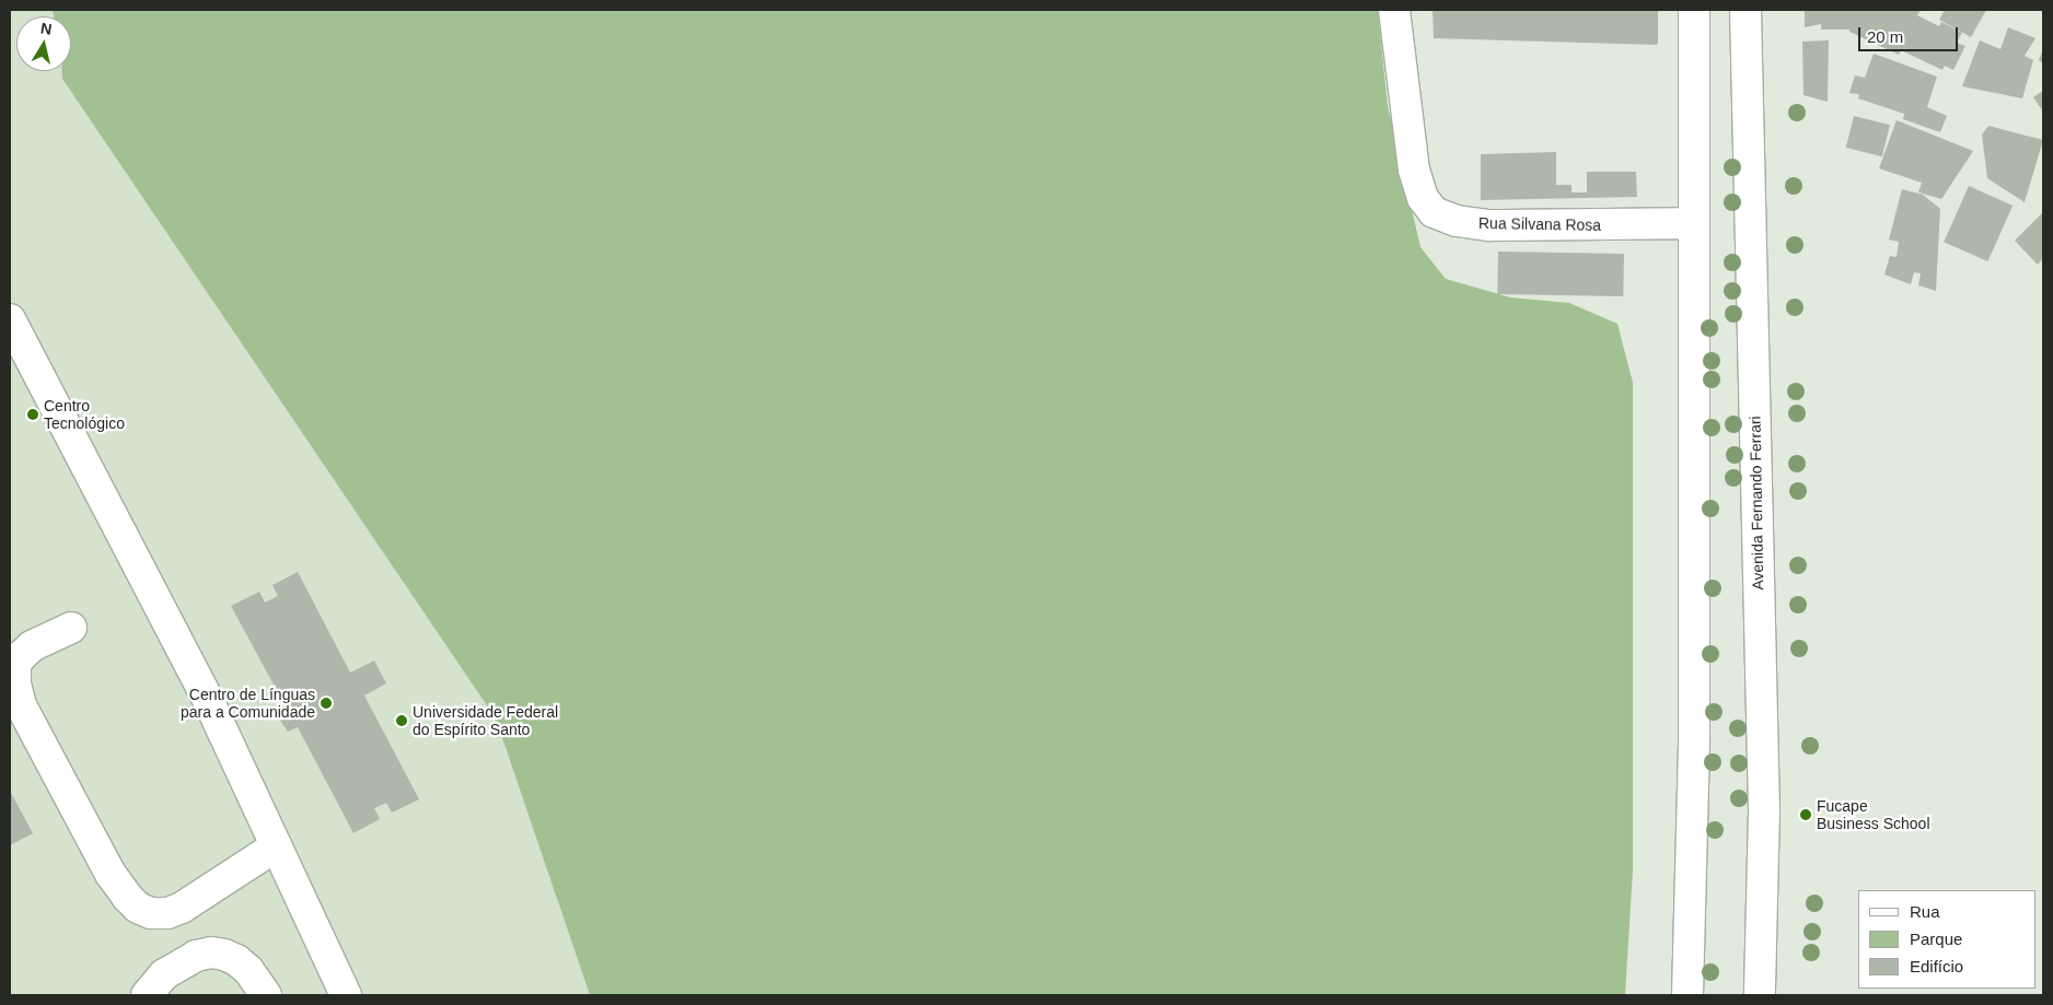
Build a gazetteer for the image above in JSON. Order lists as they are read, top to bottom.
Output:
{
  "streets": {
    "main road": ["Rua Silvana Rosa", "Avenida Fernando Ferrari"]
  },
  "places": [
    "Centro Tecnológico",
    "Centro de Línguas para a Comunidade",
    "Universidade Federal do Espírito Santo",
    "Fucape Business School"
  ],
  "legend": ["Rua", "Parque", "Edifício"],
  "scale_bar": "20 m",
  "north": "top"
}
